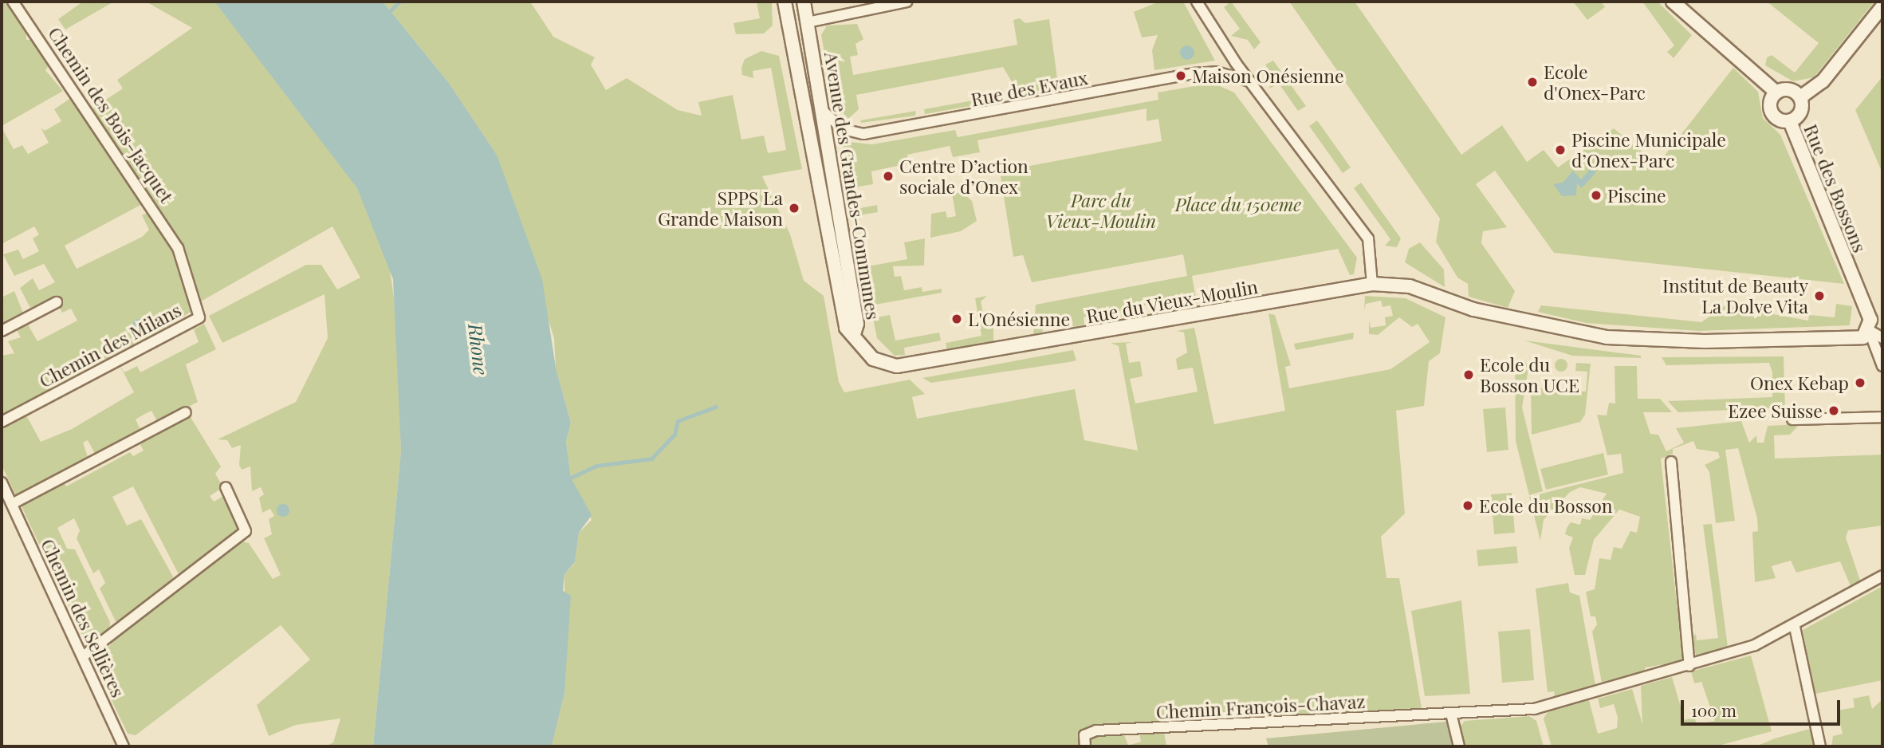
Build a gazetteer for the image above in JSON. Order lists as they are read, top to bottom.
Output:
{
  "streets": {
    "street": [
      "Rue des Evaux",
      "Chemin des Bois-Jacquet",
      "Avenue des Grandes-Communes",
      "Rue des Bossons",
      "Rue du Vieux-Moulin",
      "Chemin des Milans",
      "Chemin des Sellières",
      "Chemin François-Chavaz"
    ]
  },
  "crossings": [
    ["Rue des Evaux", "Avenue des Grandes-Communes"],
    ["Chemin des Bois-Jacquet", "Chemin des Milans"],
    ["Avenue des Grandes-Communes", "Rue du Vieux-Moulin"]
  ],
  "water": ["Rhone"],
  "parks": ["Parc du Vieux-Moulin", "Place du 150eme"],
  "places": [
    "Maison Onésienne",
    "Ecole d'Onex-Parc",
    "Piscine Municipale d’Onex-Parc",
    "Centre D’action sociale d’Onex",
    "Piscine",
    "SPPS La Grande Maison",
    "Institut de Beauty La Dolve Vita",
    "L'Onésienne",
    "Ecole du Bosson UCE",
    "Onex Kebap",
    "Ezee Suisse",
    "Ecole du Bosson"
  ],
  "scale_bar": "100 m"
}
